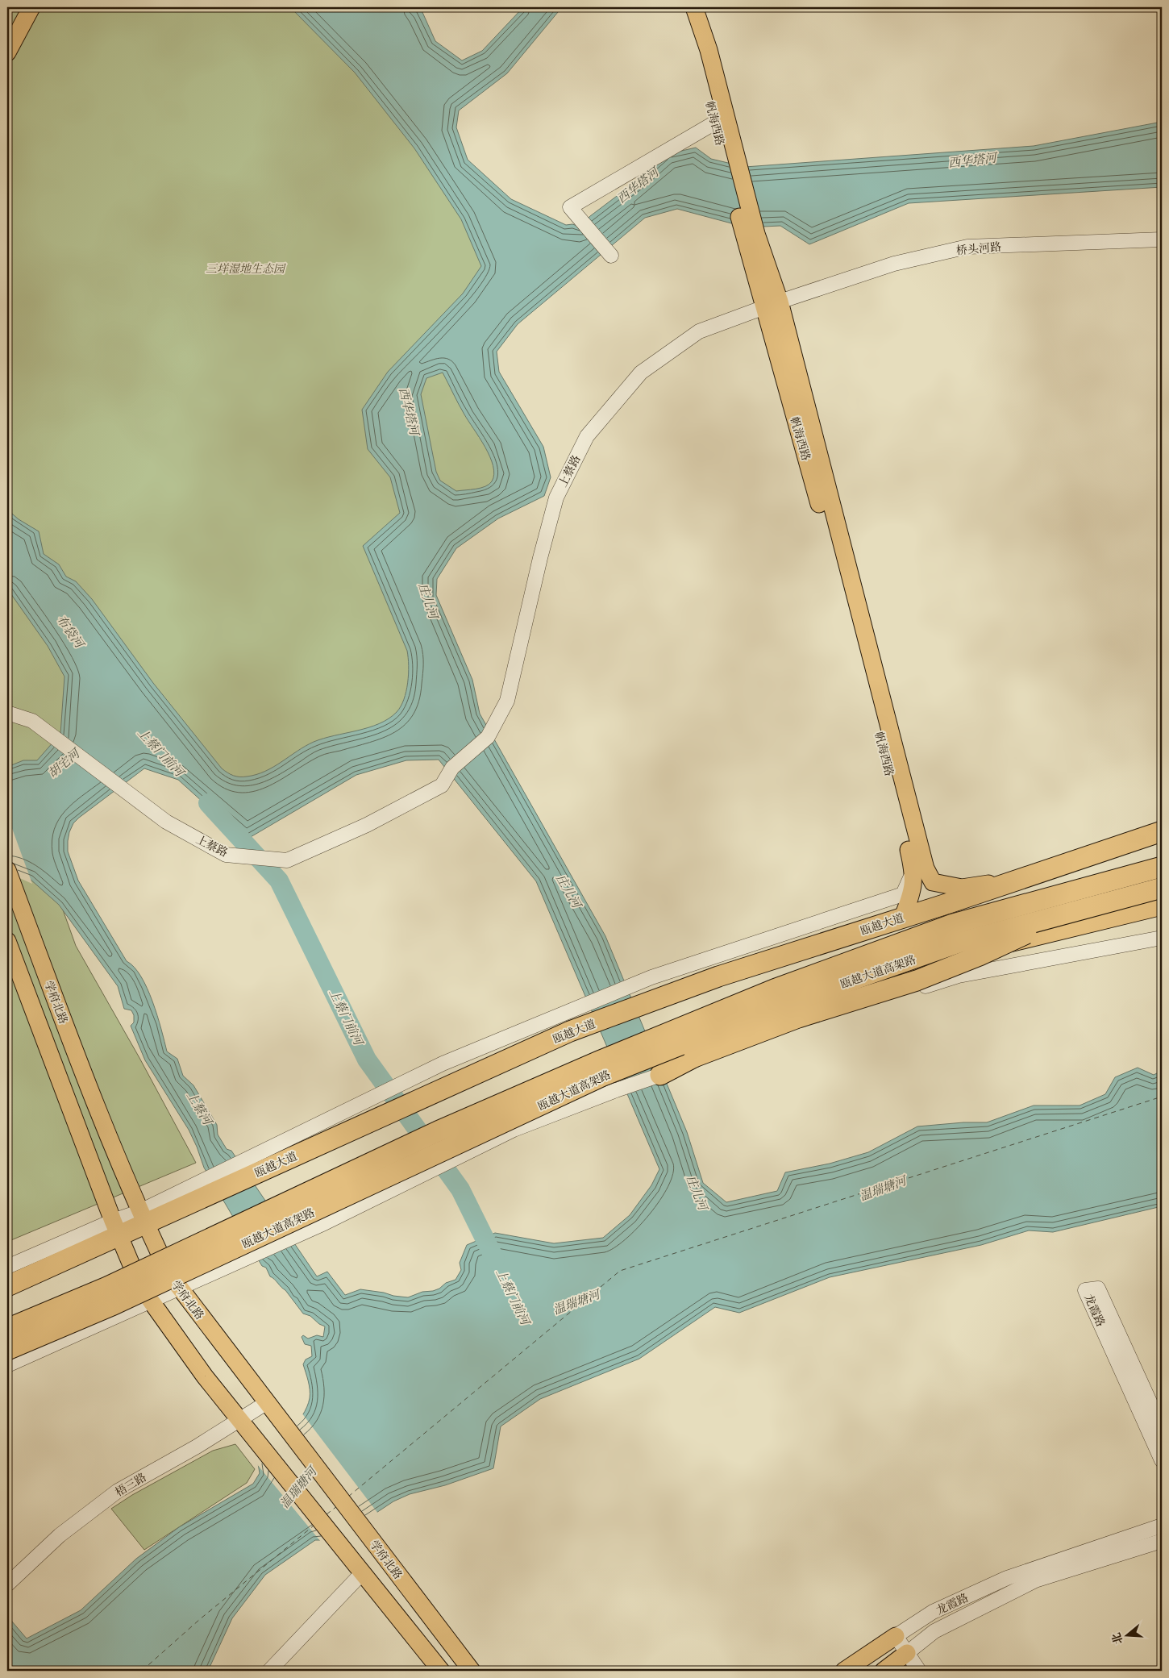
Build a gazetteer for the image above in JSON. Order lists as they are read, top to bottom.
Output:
{
  "streets": {
    "highway": ["瓯越大道", "瓯越大道高架路"],
    "main road": ["帆海西路", "学府北路", "龙霞路"],
    "street": ["桥头河路", "上蔡路", "梧三路"]
  },
  "crossings": [
    ["帆海西路", "桥头河路"],
    ["帆海西路", "上蔡路"],
    ["桥头河路", "上蔡路"],
    ["瓯越大道", "学府北路"],
    ["学府北路", "梧三路"]
  ],
  "water": [
    "西华塔河",
    "庄儿河",
    "布袋河",
    "上蔡门前河",
    "胡宅河",
    "上蔡河",
    "温瑞塘河"
  ],
  "parks": ["三垟湿地生态园"],
  "north": "left"
}
